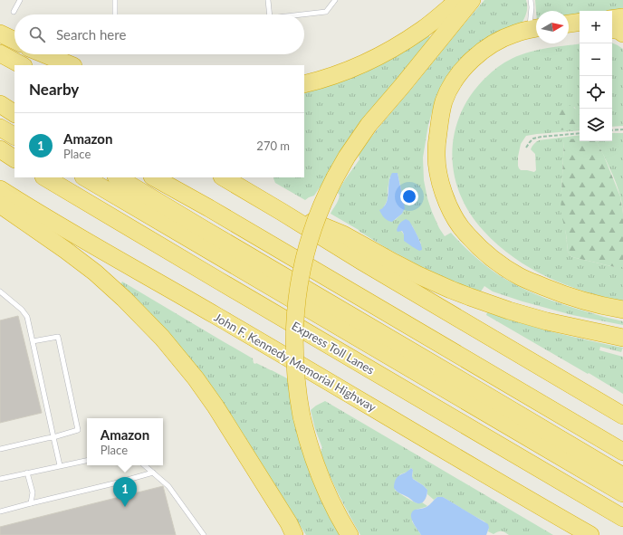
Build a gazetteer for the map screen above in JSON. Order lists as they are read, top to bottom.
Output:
{
  "streets": {
    "highway": ["Express Toll Lanes", "John F. Kennedy Memorial Highway"]
  },
  "north": "right",
  "page": {
    "map_buttons": ["+", "−"],
    "search": "Search here",
    "heading": "Nearby",
    "list": [
      {
        "mark": "1",
        "name": "Amazon",
        "note": "Place",
        "value": "270 m"
      }
    ],
    "popup": ["Amazon", "Place"],
    "pins": "1"
  }
}
